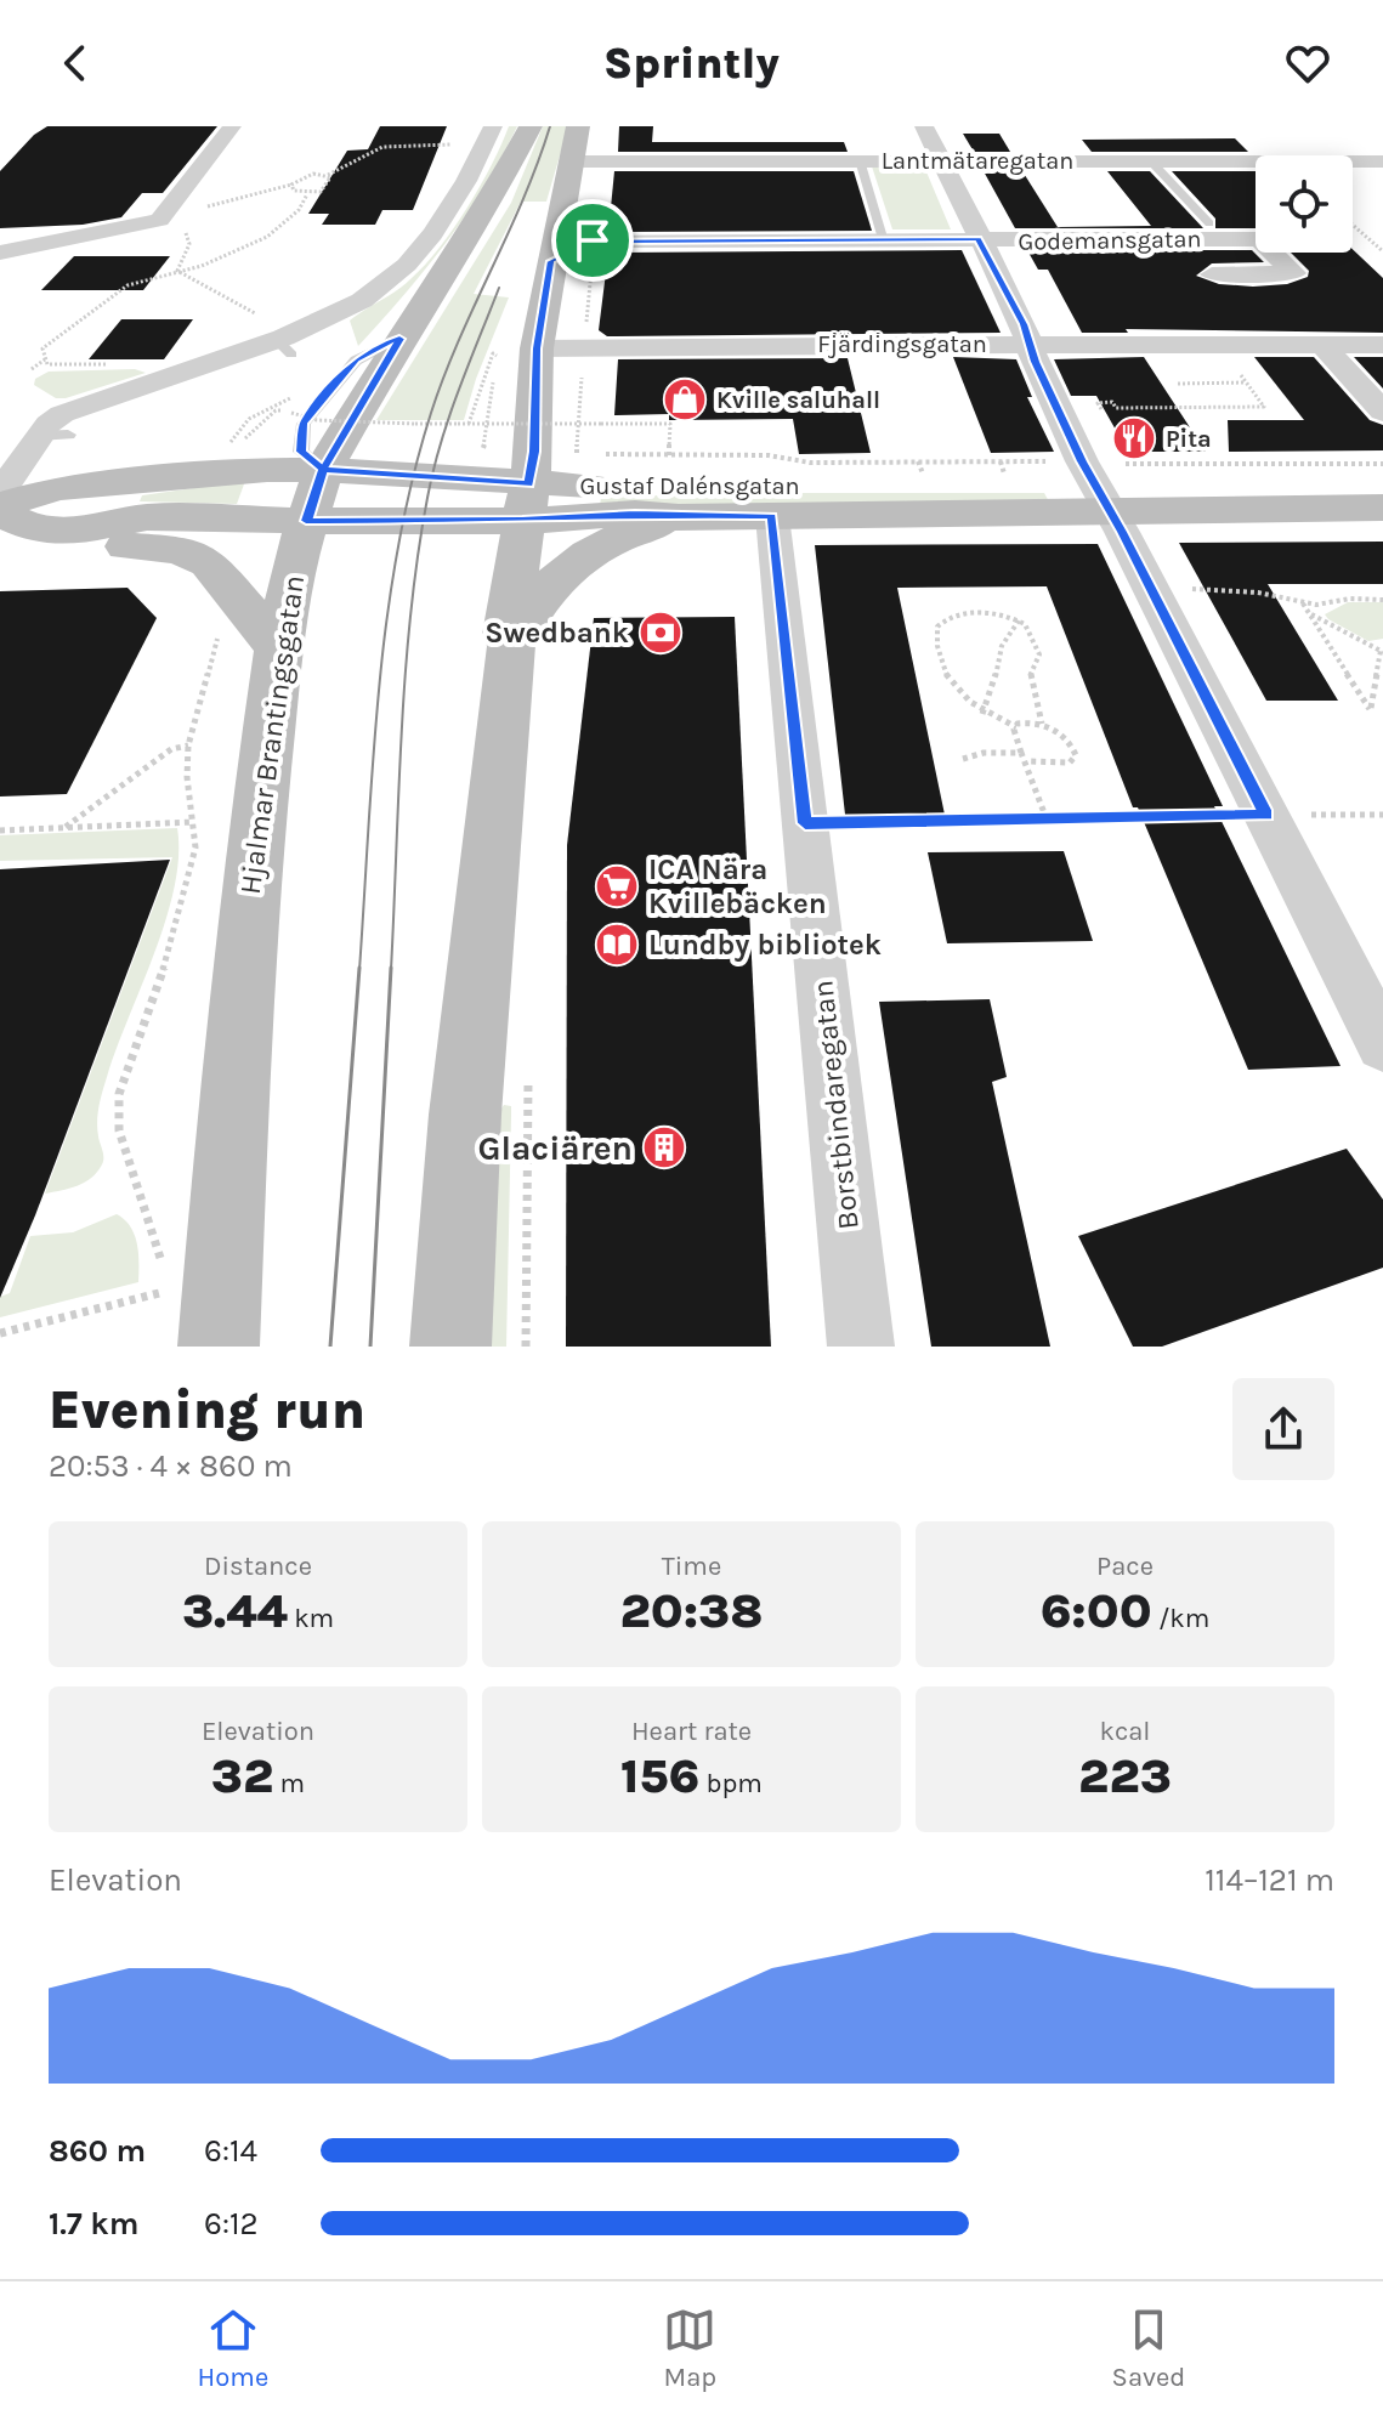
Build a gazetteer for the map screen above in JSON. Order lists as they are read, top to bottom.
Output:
{
  "streets": {
    "main road": ["Gustaf Dalénsgatan", "Hjalmar Brantingsgatan"],
    "street": [
      "Lantmätaregatan",
      "Godemansgatan",
      "Fjärdingsgatan",
      "Borstbindaregatan"
    ]
  },
  "crossings": [
    ["Gustaf Dalénsgatan", "Hjalmar Brantingsgatan"],
    ["Gustaf Dalénsgatan", "Borstbindaregatan"]
  ],
  "places": {
    "shop": ["Kville saluhall"],
    "restaurant": ["Pita"],
    "bank": ["Swedbank"],
    "supermarket": ["ICA Nära Kvillebäcken"],
    "library": ["Lundby bibliotek"],
    "building": ["Glaciären"]
  },
  "page": {
    "header": "Sprintly",
    "heading": ["Evening run", "20:53 · 4 × 860 m"],
    "stats": [
      ["Distance", "3.44 km"],
      ["Time", "20:38"],
      ["Pace", "6:00 /km"],
      ["Elevation", "32 m"],
      ["Heart rate", "156 bpm"],
      ["kcal", "223"]
    ],
    "chart": ["Elevation", "114–121 m"],
    "list": [
      {
        "name": "860 m",
        "note": "6:14"
      },
      {
        "name": "1.7 km",
        "note": "6:12"
      }
    ],
    "tabs": ["Home", "Map", "Saved"]
  }
}
